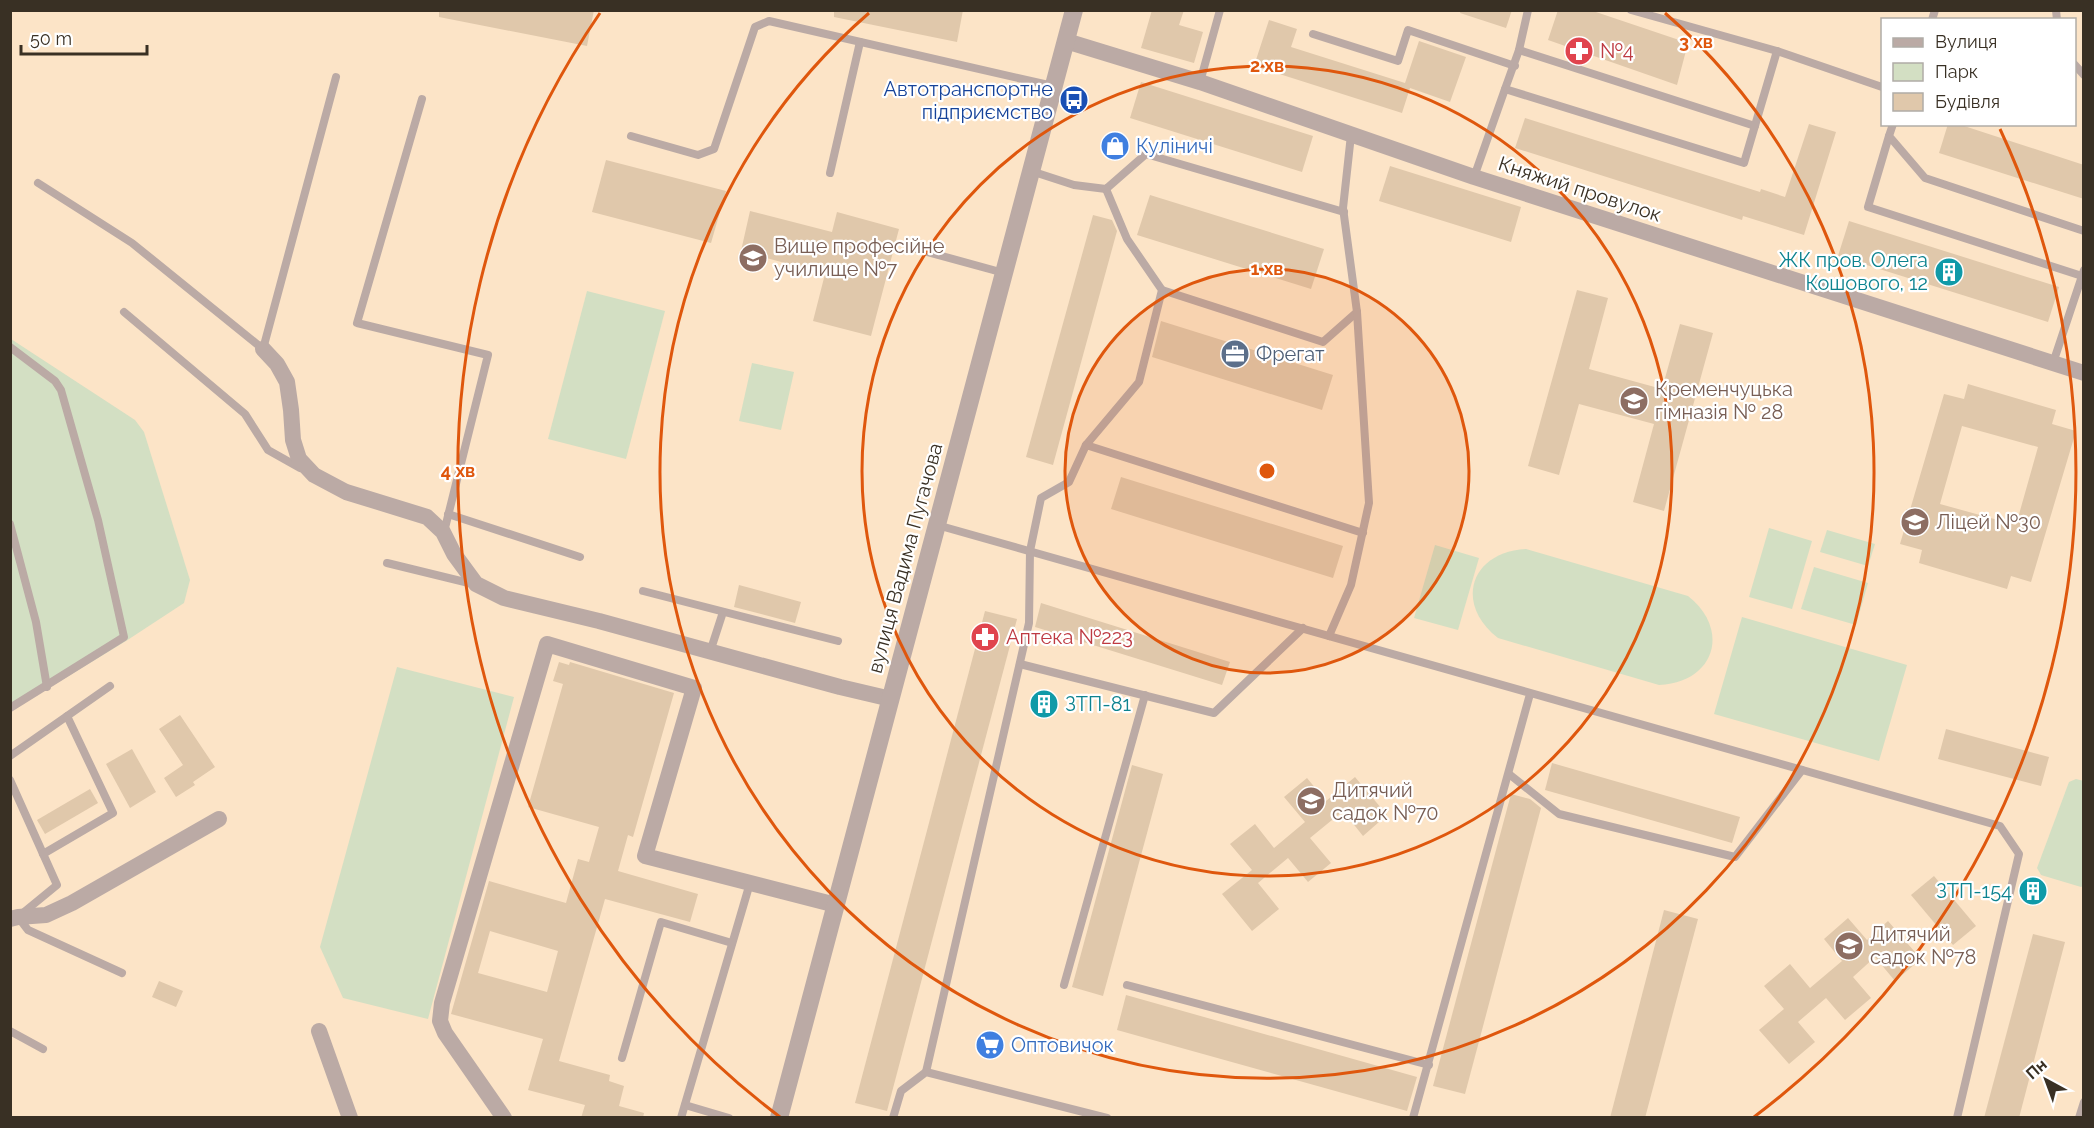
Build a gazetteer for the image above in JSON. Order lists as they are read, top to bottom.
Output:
{
  "streets": {
    "street": ["Княжий провулок", "вулиця Вадима Пугачова"]
  },
  "crossings": [
    ["Княжий провулок", "вулиця Вадима Пугачова"]
  ],
  "places": {
    "pharmacy": ["№4", "Аптека №223"],
    "bus stop": ["Автотранспортне підприємство"],
    "shop": ["Куліничі"],
    "school or university": [
      "Вище професійне училище №7",
      "Кременчуцька гімназія № 28",
      "Ліцей №30",
      "Дитячий садок №70",
      "Дитячий садок №78"
    ],
    "building": ["ЖК пров. Олега Кошового, 12", "ЗТП-81", "ЗТП-154"],
    "office": ["Фрегат"],
    "supermarket": ["Оптовичок"]
  },
  "legend": ["Вулиця", "Парк", "Будівля"],
  "scale_bar": "50 m",
  "north": "top left",
  "rings": [
    "3 хв",
    "2 хв",
    "1 хв",
    "4 хв"
  ]
}
